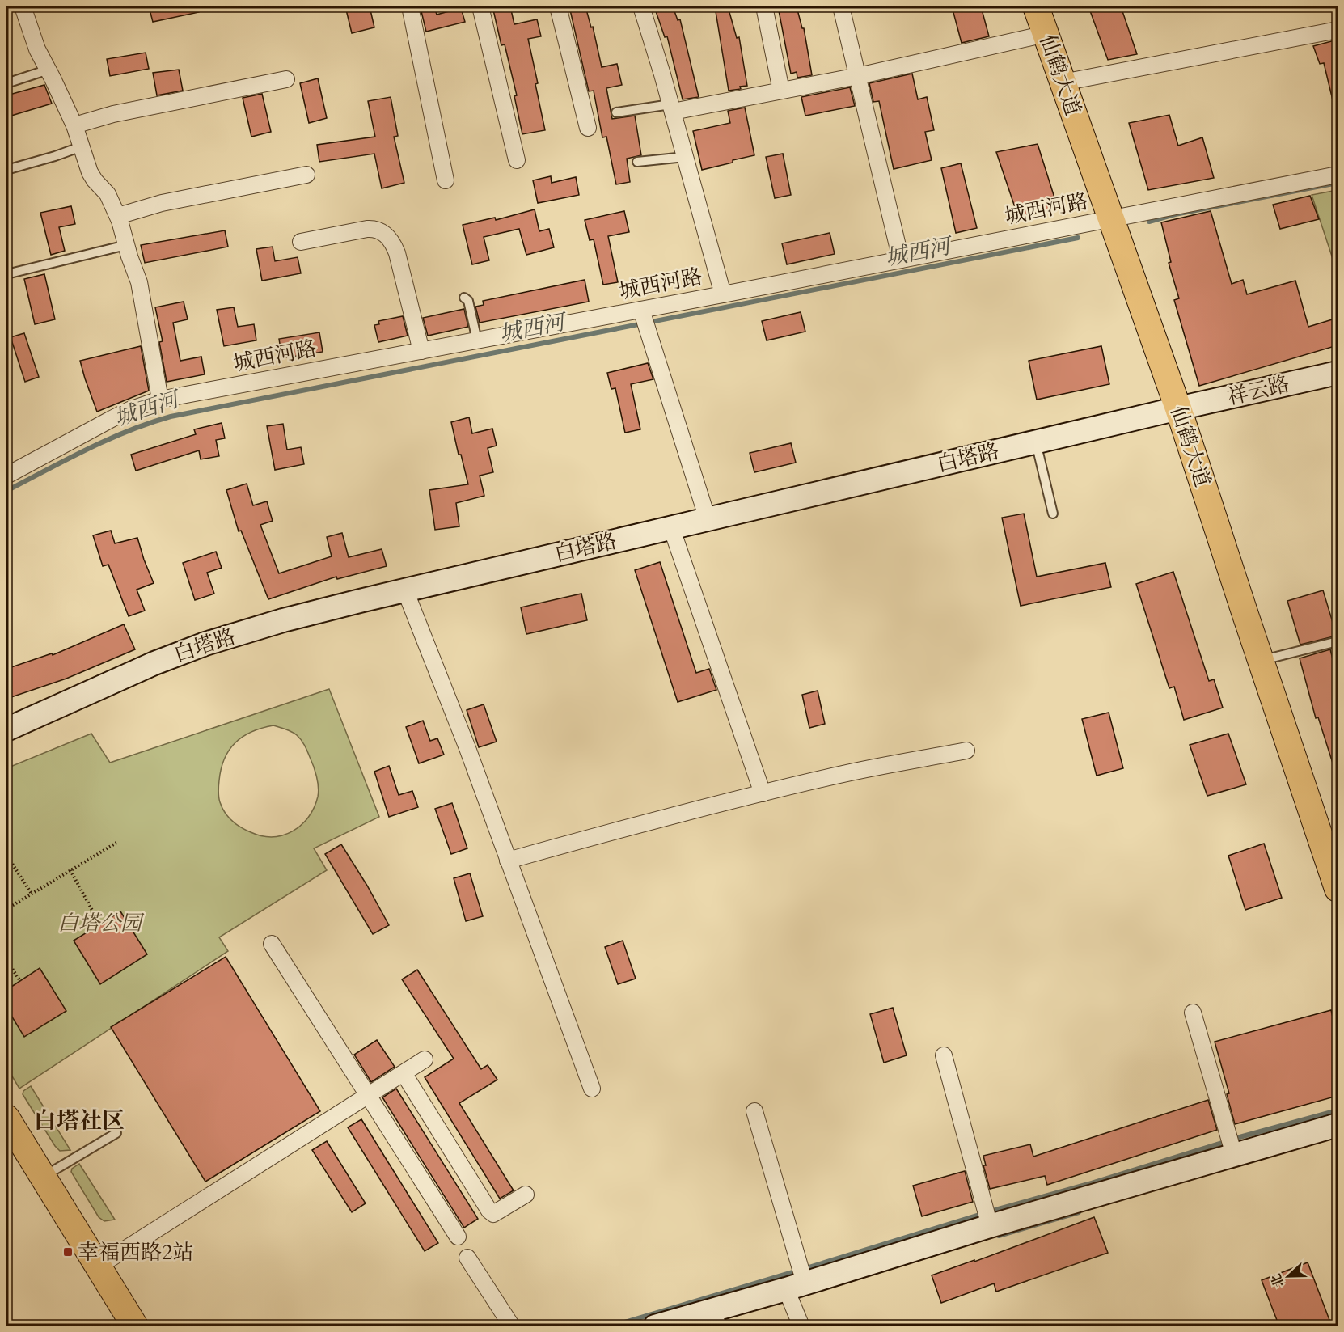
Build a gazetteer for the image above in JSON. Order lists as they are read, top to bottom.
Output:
{
  "streets": {
    "main road": ["仙鹤大道"],
    "street": ["城西河路", "祥云路", "白塔路"]
  },
  "crossings": [
    ["仙鹤大道", "城西河路"],
    ["仙鹤大道", "祥云路"],
    ["仙鹤大道", "白塔路"],
    ["祥云路", "白塔路"]
  ],
  "districts": ["白塔社区"],
  "water": ["城西河"],
  "parks": ["白塔公园"],
  "places": {
    "transit": ["幸福西路2站"]
  },
  "north": "left"
}
